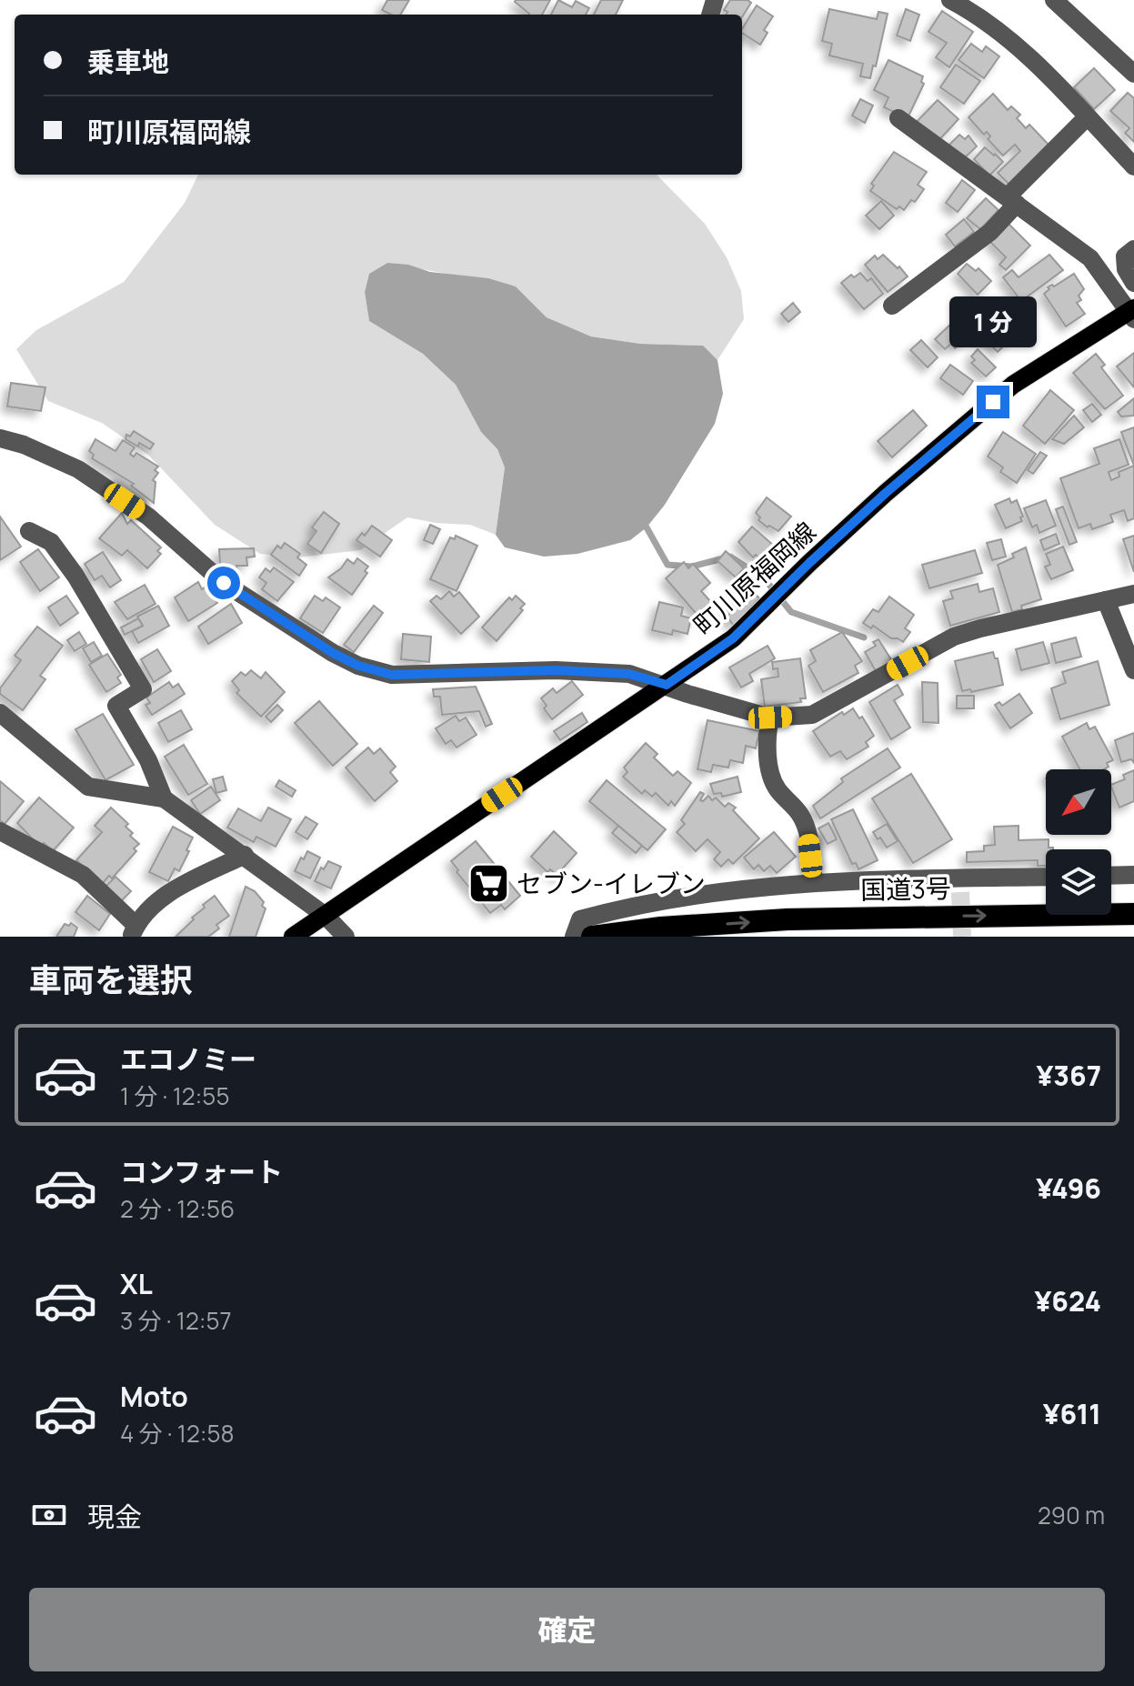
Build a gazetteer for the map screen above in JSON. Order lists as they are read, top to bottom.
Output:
{
  "streets": {
    "highway": ["国道3号"],
    "main road": ["町川原福岡線"]
  },
  "one_way": ["国道3号"],
  "places": {
    "supermarket": ["セブン-イレブン"]
  },
  "north": "bottom left",
  "page": {
    "banner": ["乗車地", "町川原福岡線"],
    "bubble": "1 分",
    "heading": "車両を選択",
    "list": [
      {
        "name": "エコノミー",
        "note": "1 分 · 12:55",
        "value": "¥367"
      },
      {
        "name": "コンフォート",
        "note": "2 分 · 12:56",
        "value": "¥496"
      },
      {
        "name": "XL",
        "note": "3 分 · 12:57",
        "value": "¥624"
      },
      {
        "name": "Moto",
        "note": "4 分 · 12:58",
        "value": "¥611"
      }
    ],
    "pay": ["現金", "290 m"],
    "buttons": "確定"
  }
}
